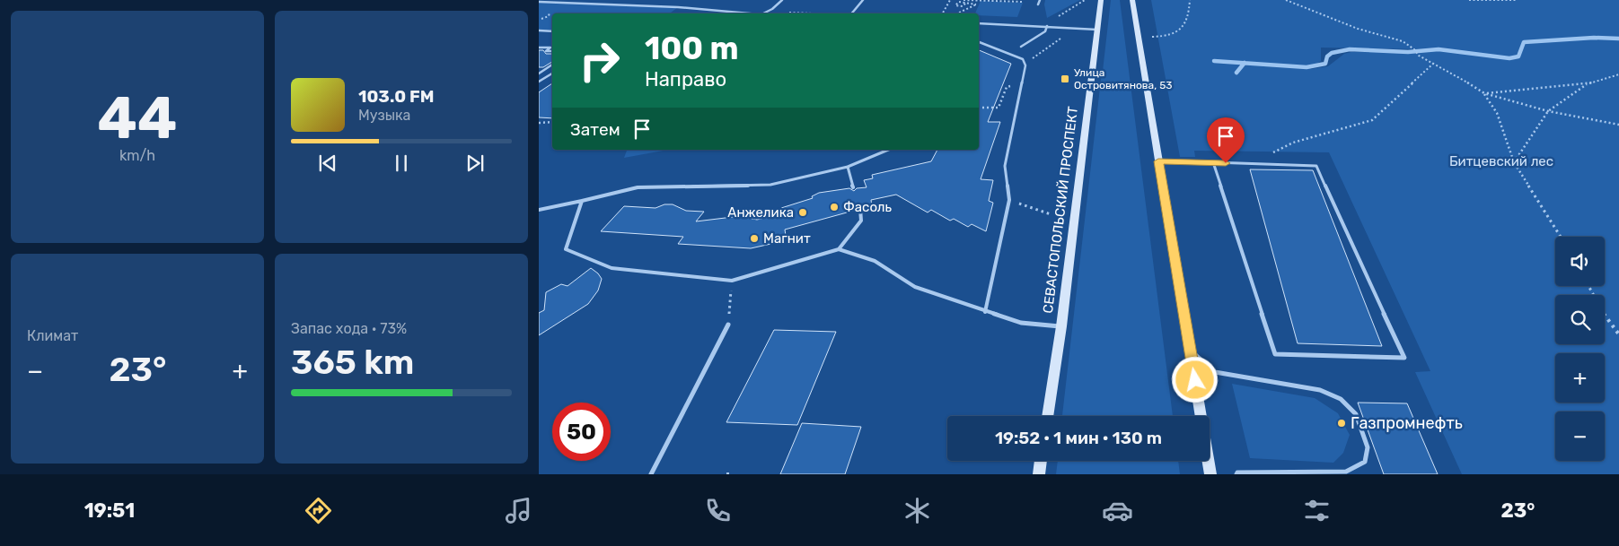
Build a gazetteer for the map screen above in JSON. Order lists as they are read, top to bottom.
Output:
{
  "streets": {
    "main road": ["СЕВАСТОПОЛЬСКИЙ ПРОСПЕКТ"]
  },
  "parks": ["Битцевский лес"],
  "places": {
    "transit": ["Улица Островитянова, 53"],
    "other": [
      "Фасоль",
      "Анжелика",
      "Магнит",
      "Газпромнефть"
    ]
  },
  "page": {
    "tile": [
      ["44", "km/h"],
      "Климат",
      ["Запас хода · 73%", "365 km"]
    ],
    "turn": ["100 m", "Направо"],
    "song": ["103.0 FM", "Музыка"],
    "then": "Затем",
    "map_buttons": ["+", "−"],
    "heat": ["−", "23°", "+"],
    "limit": "50",
    "trip": "19:52 · 1 мин · 130 m",
    "tabs": ["19:51", "23°"]
  }
}
